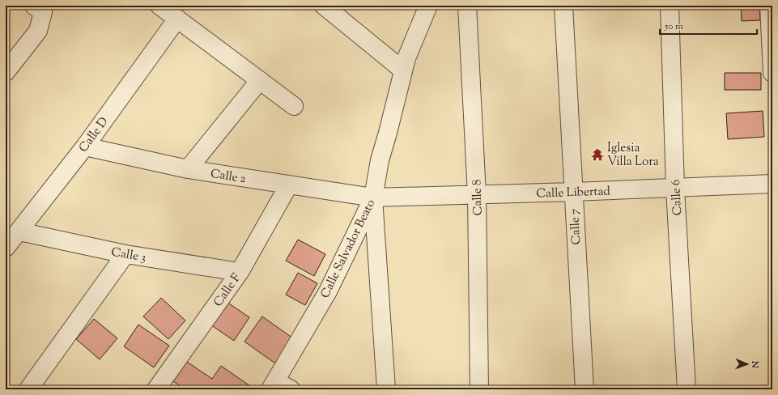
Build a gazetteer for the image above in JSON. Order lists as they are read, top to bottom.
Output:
{
  "streets": {
    "street": [
      "Calle D",
      "Calle 2",
      "Calle Libertad",
      "Calle 8",
      "Calle 6",
      "Calle 7",
      "Calle Salvador Beato",
      "Calle 3",
      "Calle F"
    ]
  },
  "crossings": [
    ["Calle D", "Calle 2"],
    ["Calle D", "Calle 3"],
    ["Calle 2", "Calle Libertad"],
    ["Calle 2", "Calle Salvador Beato"],
    ["Calle 2", "Calle F"],
    ["Calle Libertad", "Calle 8"],
    ["Calle Libertad", "Calle 6"],
    ["Calle Libertad", "Calle 7"],
    ["Calle Libertad", "Calle Salvador Beato"],
    ["Calle 3", "Calle F"]
  ],
  "places": {
    "temple": ["Iglesia Villa Lora"]
  },
  "scale_bar": "50 m",
  "north": "right"
}
